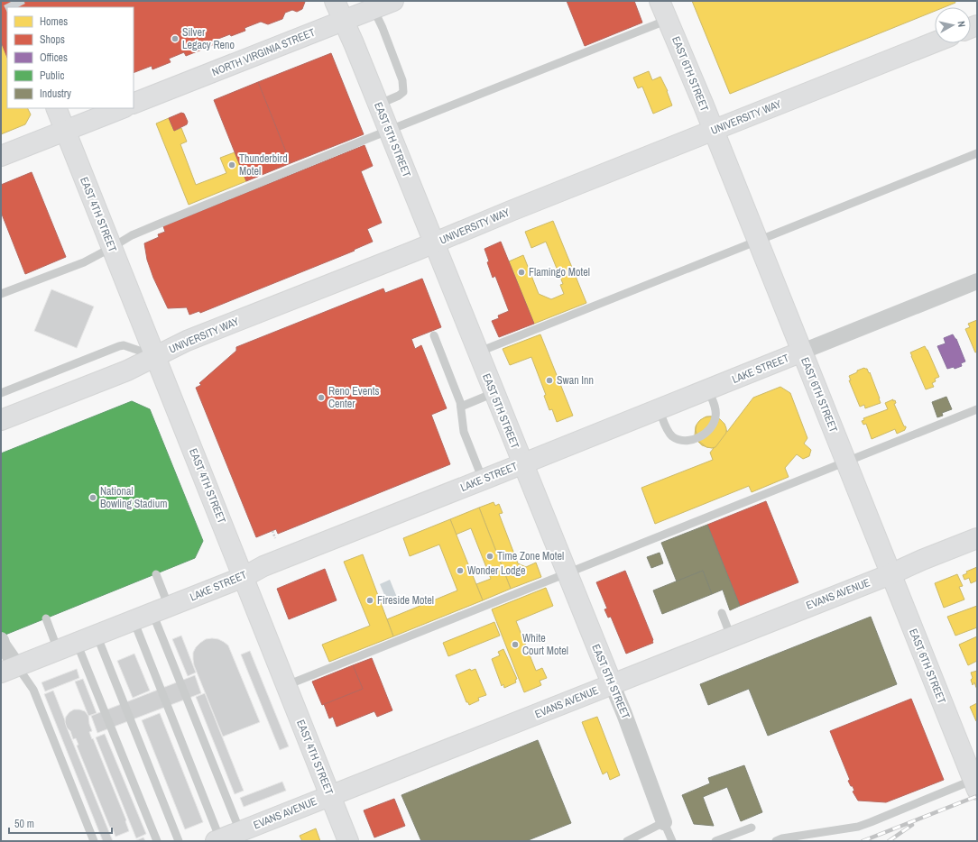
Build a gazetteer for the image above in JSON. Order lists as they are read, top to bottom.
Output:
{
  "streets": {
    "main road": [
      "NORTH VIRGINIA STREET",
      "EAST 6TH STREET",
      "UNIVERSITY WAY",
      "EAST 5TH STREET",
      "EAST 4TH STREET",
      "LAKE STREET",
      "EVANS AVENUE"
    ]
  },
  "crossings": [
    ["NORTH VIRGINIA STREET", "EAST 5TH STREET"],
    ["EAST 6TH STREET", "UNIVERSITY WAY"],
    ["EAST 6TH STREET", "LAKE STREET"],
    ["EAST 6TH STREET", "EVANS AVENUE"],
    ["UNIVERSITY WAY", "EAST 5TH STREET"],
    ["UNIVERSITY WAY", "EAST 4TH STREET"],
    ["EAST 5TH STREET", "LAKE STREET"],
    ["EAST 5TH STREET", "EVANS AVENUE"],
    ["EAST 4TH STREET", "LAKE STREET"],
    ["EAST 4TH STREET", "EVANS AVENUE"]
  ],
  "places": [
    "Silver Legacy Reno",
    "Thunderbird Motel",
    "Flamingo Motel",
    "Swan Inn",
    "Reno Events Center",
    "National Bowling Stadium",
    "Time Zone Motel",
    "Wonder Lodge",
    "Fireside Motel",
    "White Court Motel"
  ],
  "legend": [
    "Homes",
    "Shops",
    "Offices",
    "Public",
    "Industry"
  ],
  "scale_bar": "50 m",
  "north": "right"
}
